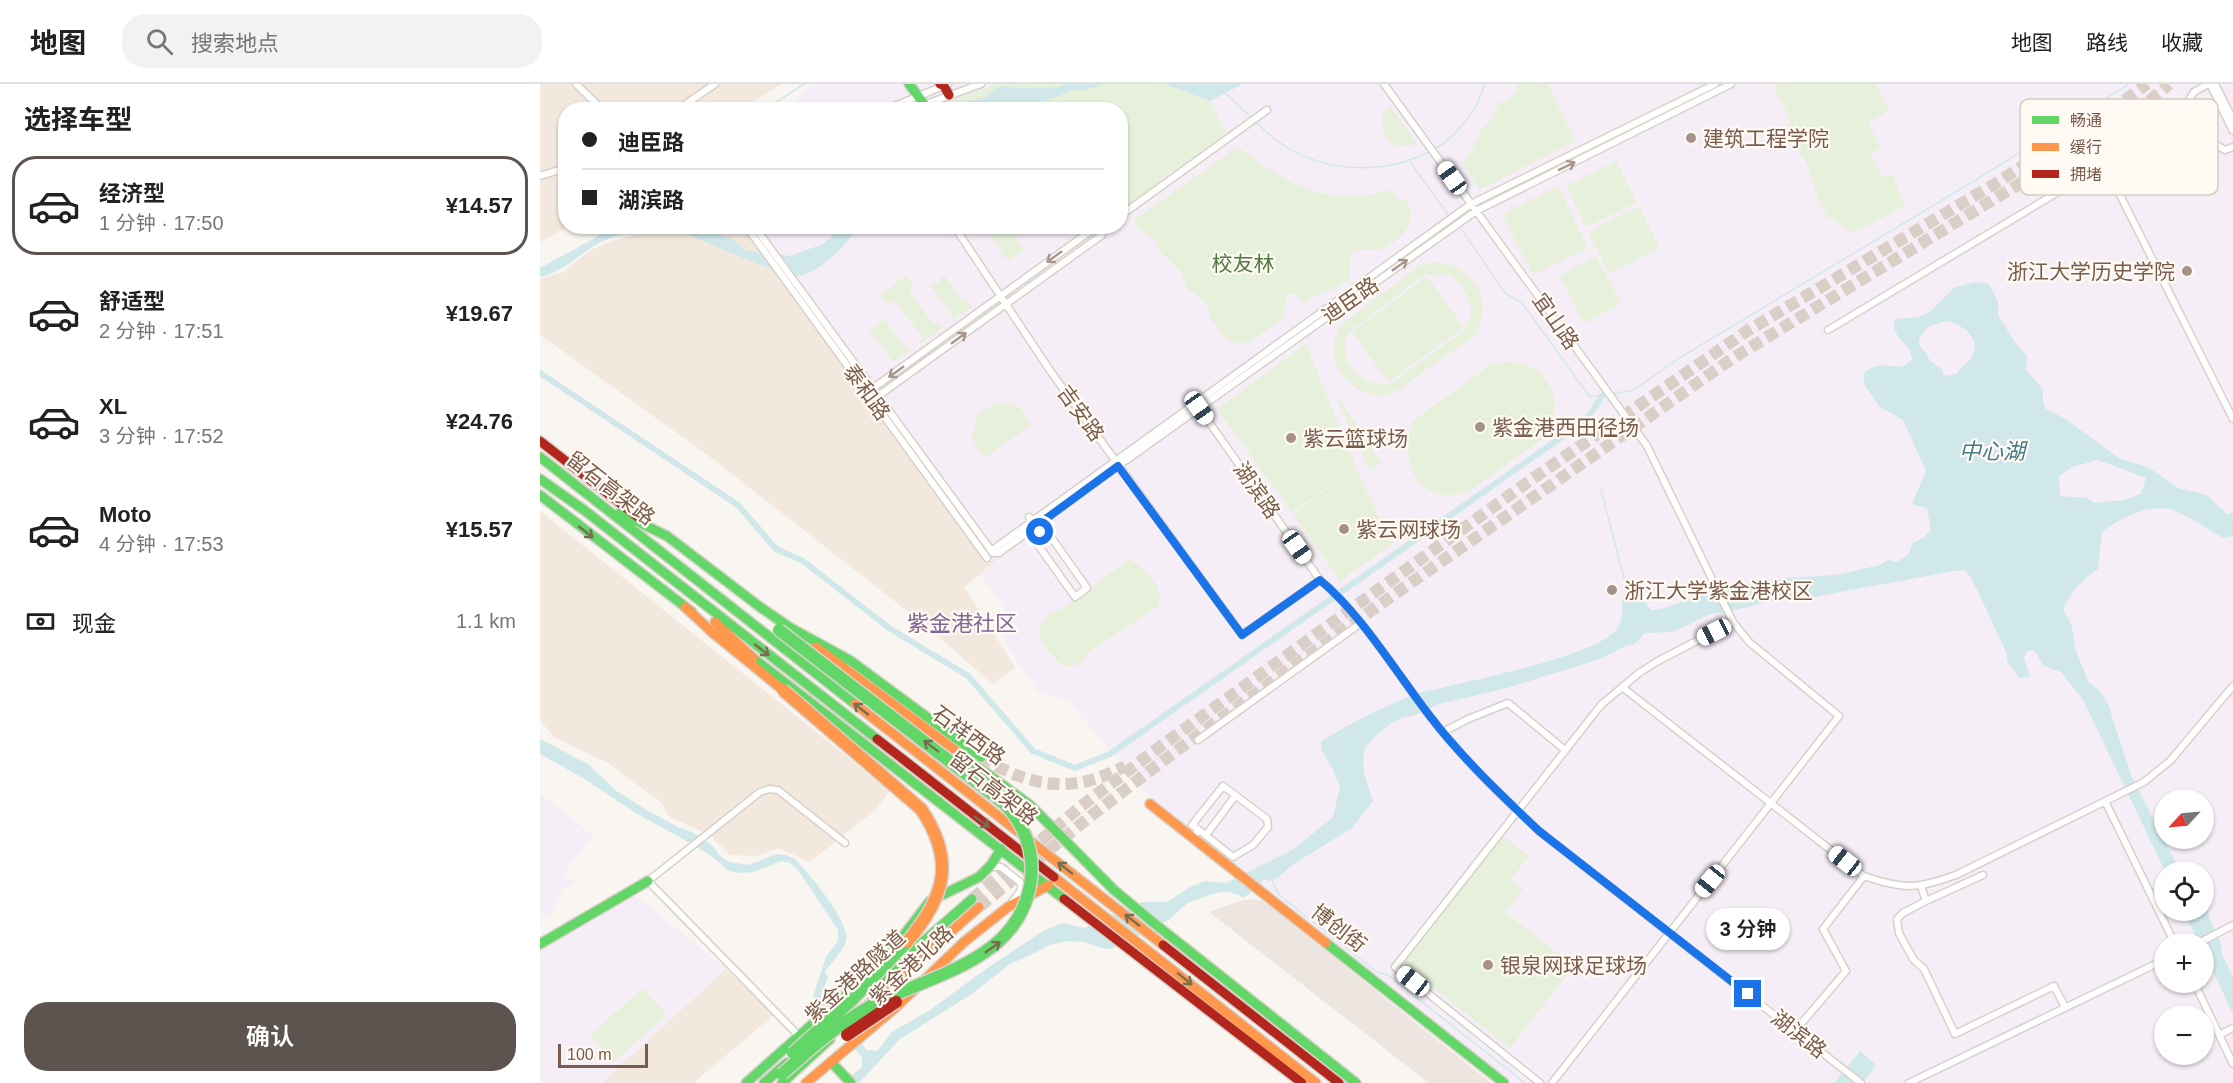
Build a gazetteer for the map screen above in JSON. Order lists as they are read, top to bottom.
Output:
{
  "streets": {
    "main road": [
      "留石高架路",
      "石祥西路",
      "博创街",
      "紫金港北路",
      "紫金港路隧道"
    ],
    "street": [
      "迪臣路",
      "宜山路",
      "泰和路",
      "吉安路",
      "湖滨路"
    ]
  },
  "crossings": [
    ["迪臣路", "宜山路"],
    ["迪臣路", "泰和路"],
    ["迪臣路", "吉安路"],
    ["迪臣路", "湖滨路"],
    ["吉安路", "湖滨路"],
    ["留石高架路", "石祥西路"]
  ],
  "districts": ["紫金港社区"],
  "water": ["中心湖"],
  "parks": ["校友林"],
  "places": [
    "建筑工程学院",
    "浙江大学历史学院",
    "紫金港西田径场",
    "紫云篮球场",
    "紫云网球场",
    "浙江大学紫金港校区",
    "银泉网球足球场"
  ],
  "legend": ["畅通", "缓行", "拥堵"],
  "scale_bar": "100 m",
  "north": "bottom left",
  "page": {
    "header": "地图",
    "search": "搜索地点",
    "nav": ["地图", "路线", "收藏"],
    "heading": "选择车型",
    "banner": ["迪臣路", "湖滨路"],
    "list": [
      {
        "name": "经济型",
        "note": "1 分钟 · 17:50",
        "value": "¥14.57"
      },
      {
        "name": "舒适型",
        "note": "2 分钟 · 17:51",
        "value": "¥19.67"
      },
      {
        "name": "XL",
        "note": "3 分钟 · 17:52",
        "value": "¥24.76"
      },
      {
        "name": "Moto",
        "note": "4 分钟 · 17:53",
        "value": "¥15.57"
      }
    ],
    "pay": ["现金", "1.1 km"],
    "map_buttons": ["+", "−"],
    "bubble": "3 分钟",
    "buttons": "确认",
    "scale": "100 m"
  }
}
